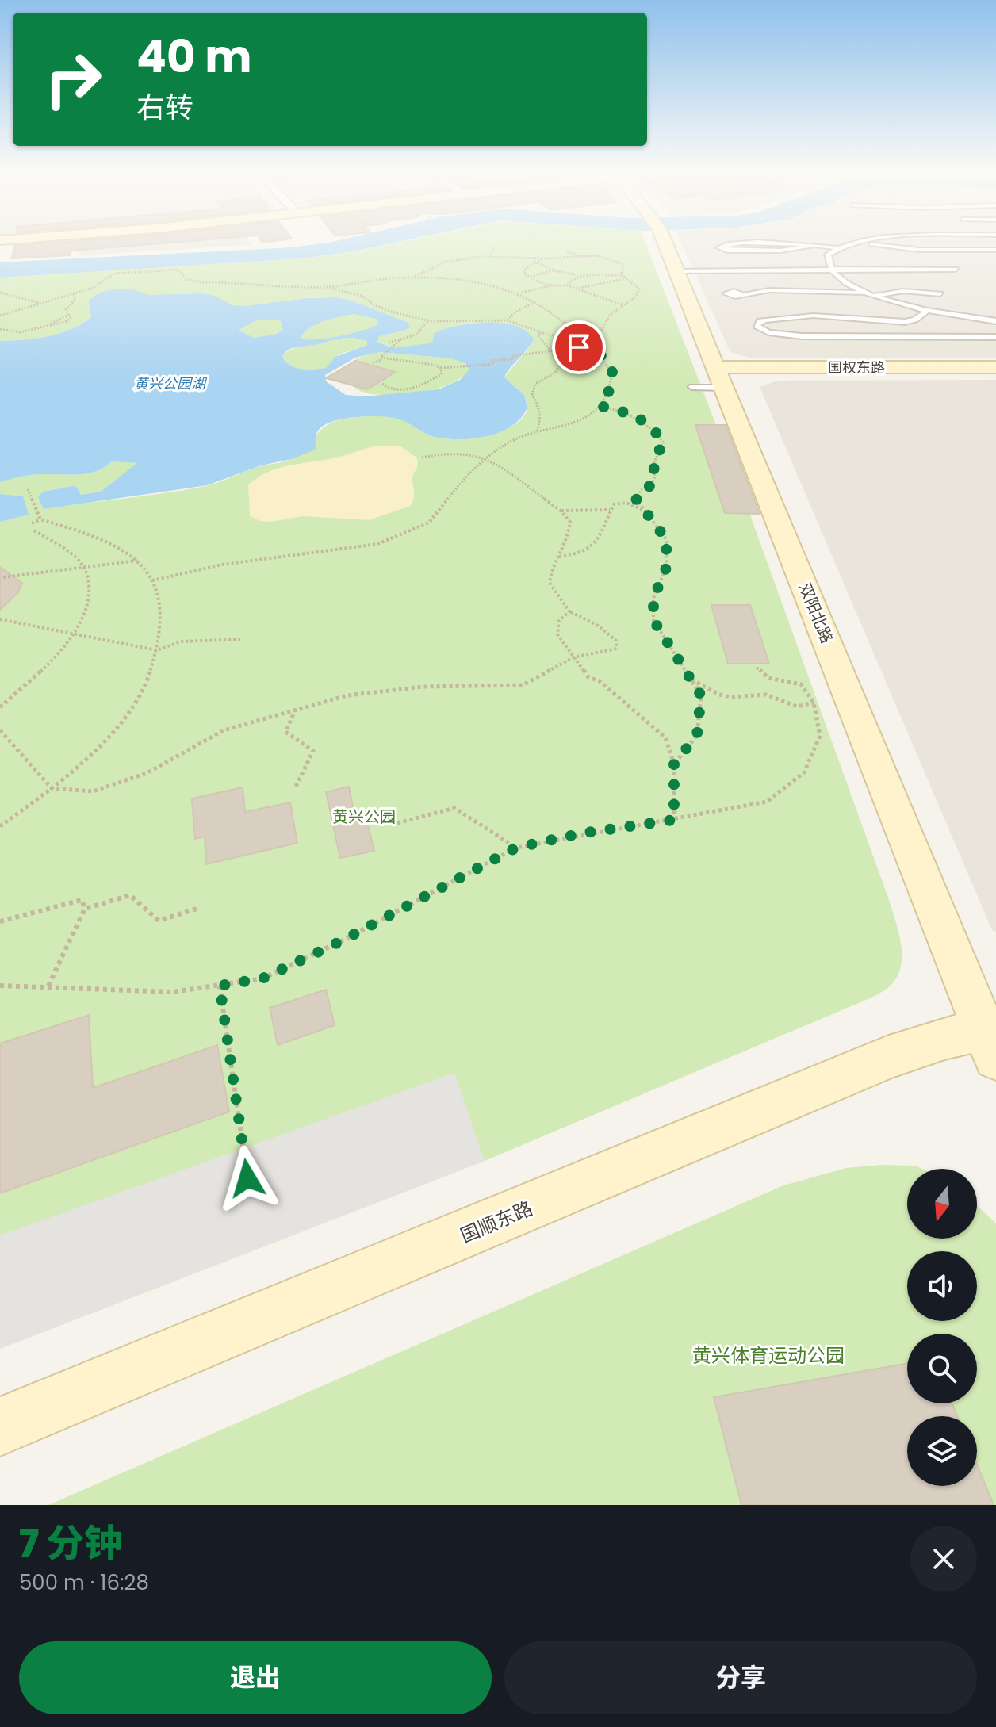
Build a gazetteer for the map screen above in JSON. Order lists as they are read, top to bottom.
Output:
{
  "streets": {
    "street": ["国权东路", "双阳北路", "国顺东路"]
  },
  "crossings": [
    ["国权东路", "双阳北路"],
    ["双阳北路", "国顺东路"]
  ],
  "water": ["黄兴公园湖"],
  "parks": ["黄兴公园", "黄兴体育运动公园"],
  "north": "bottom",
  "page": {
    "turn": ["40 m", "右转"],
    "heading": ["7 分钟", "500 m · 16:28"],
    "buttons": ["退出", "分享"]
  }
}
